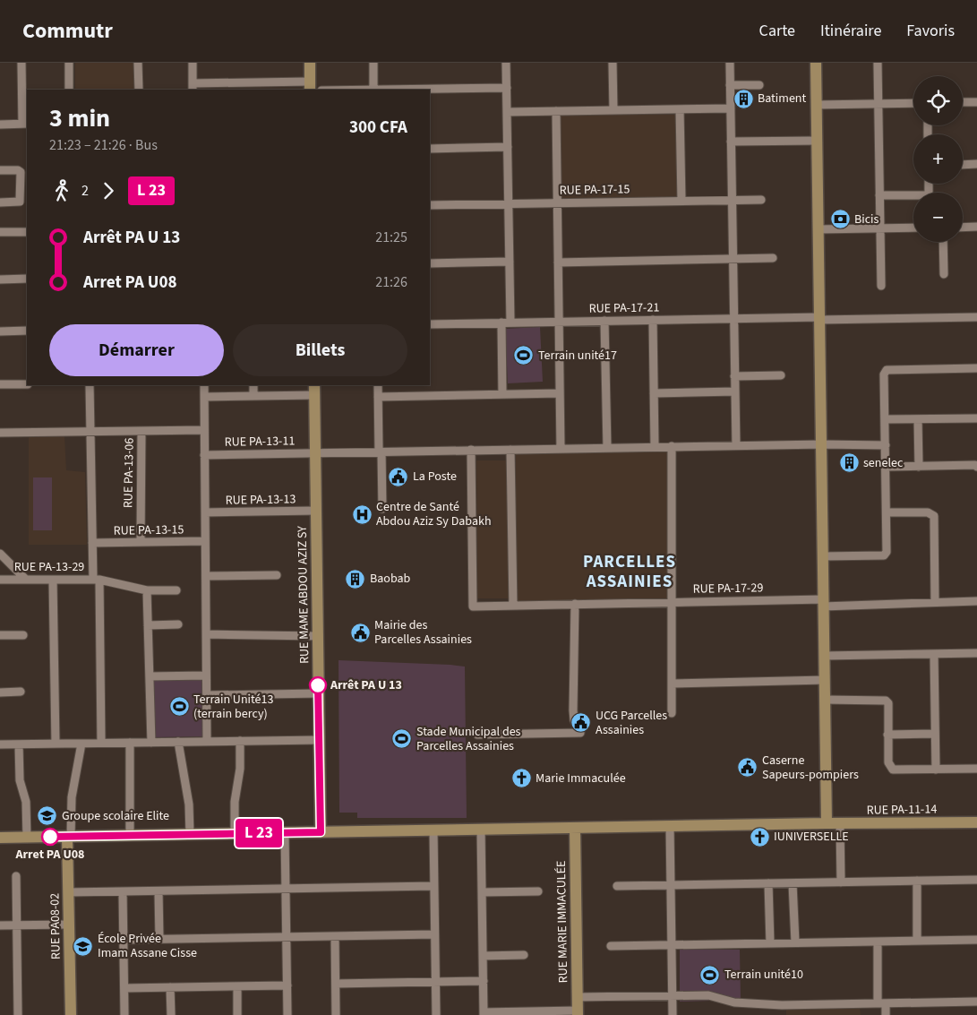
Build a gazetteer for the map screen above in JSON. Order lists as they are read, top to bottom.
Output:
{
  "streets": {
    "street": [
      "RUE PA-17-15",
      "RUE PA-17-21",
      "RUE PA-13-11",
      "RUE PA-13-06",
      "RUE PA-13-13",
      "RUE PA-13-15",
      "RUE PA-13-29",
      "RUE PA-17-29",
      "RUE MAME ABDOU AZIZ SY",
      "RUE PA-11-14",
      "RUE MARIE IMMACULÉE",
      "RUE PA08-02"
    ]
  },
  "crossings": [
    ["RUE PA-13-11", "RUE PA-17-29"],
    ["RUE PA-13-11", "RUE MAME ABDOU AZIZ SY"],
    ["RUE PA-13-06", "RUE PA-13-15"],
    ["RUE PA-13-13", "RUE MAME ABDOU AZIZ SY"],
    ["RUE MAME ABDOU AZIZ SY", "RUE PA-11-14"],
    ["RUE PA-11-14", "RUE MARIE IMMACULÉE"],
    ["RUE PA-11-14", "RUE PA08-02"]
  ],
  "districts": ["PARCELLES ASSAINIES"],
  "places": {
    "building": ["Batiment", "senelec", "Baobab"],
    "bank": ["Bicis"],
    "sports": [
      "Terrain unité17",
      "Terrain Unité13 (terrain bercy)",
      "Stade Municipal des Parcelles Assainies",
      "Terrain unité10"
    ],
    "public building": [
      "La Poste",
      "Mairie des Parcelles Assainies",
      "UCG Parcelles Assainies",
      "Caserne Sapeurs-pompiers"
    ],
    "hospital": ["Centre de Santé Abdou Aziz Sy Dabakh"],
    "other": ["Arrêt PA U 13", "Arret PA U08"],
    "church": ["Marie Immaculée", "IUNIVERSELLE"],
    "school or university": ["Groupe scolaire Elite", "École Privée Imam Assane Cisse"]
  },
  "page": {
    "header": "Commutr",
    "nav": ["Carte", "Itinéraire", "Favoris"],
    "on_map": "L 23",
    "map_buttons": ["+", "−"],
    "heading": ["3 min", "21:23 – 21:26 · Bus", "300 CFA"],
    "legs": ["2", "L 23"],
    "list": [
      {
        "name": "Arrêt PA U 13",
        "value": "21:25"
      },
      {
        "name": "Arret PA U08",
        "value": "21:26"
      }
    ],
    "buttons": ["Démarrer", "Billets"]
  }
}
